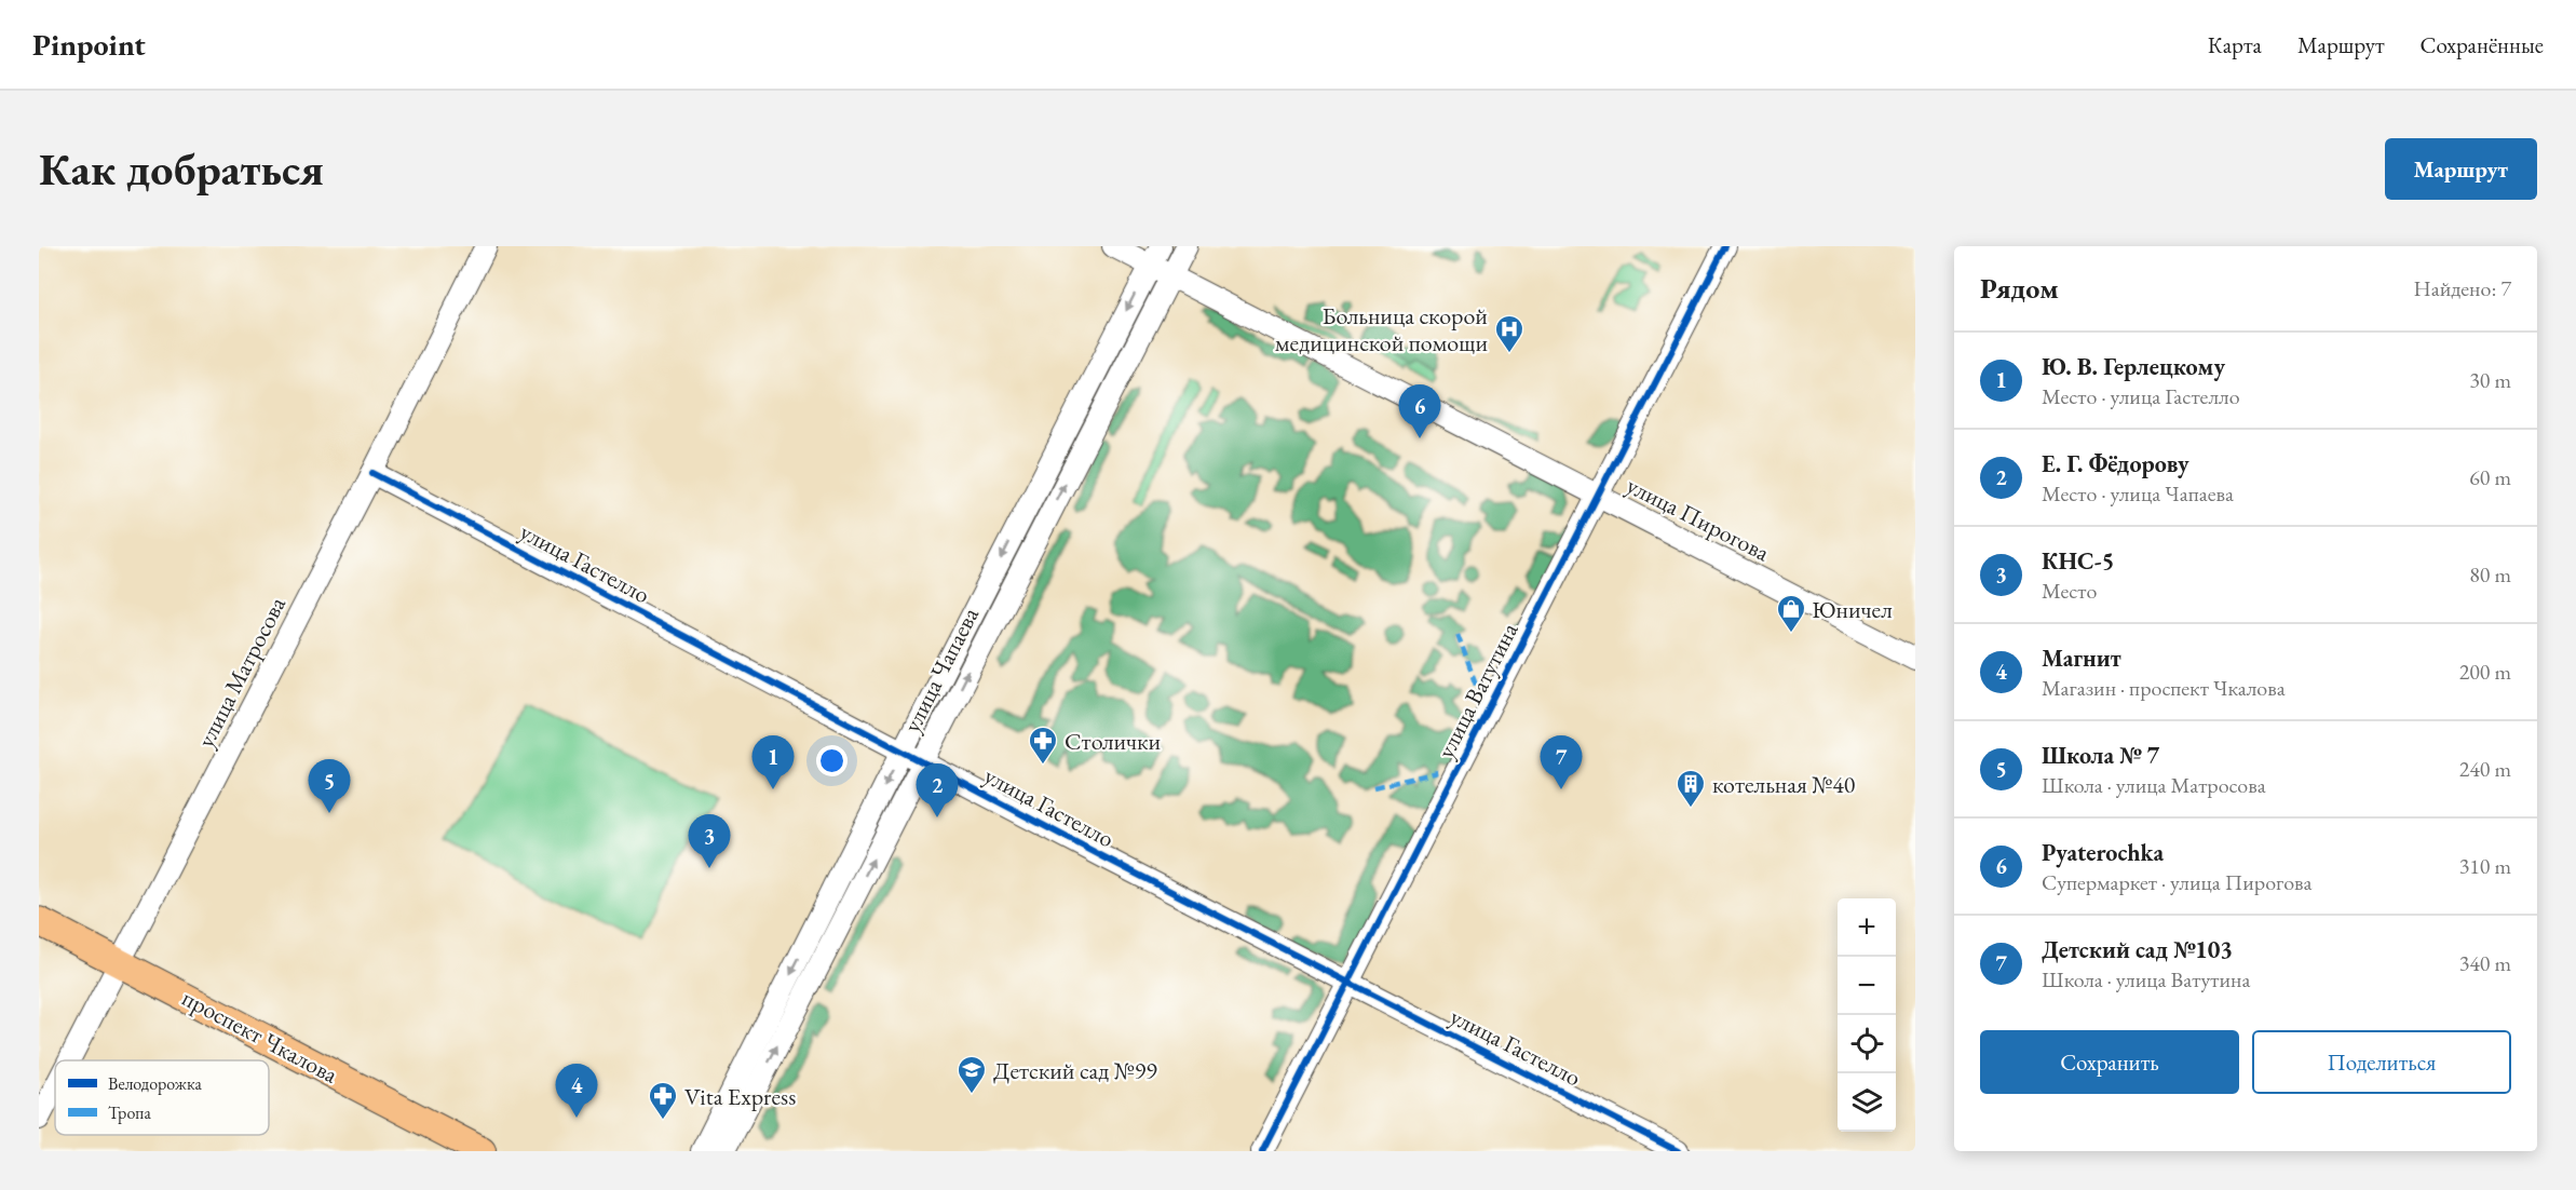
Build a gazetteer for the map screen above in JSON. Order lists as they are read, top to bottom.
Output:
{
  "streets": {
    "main road": ["проспект Чкалова"],
    "street": [
      "улица Пирогова",
      "улица Гастелло",
      "улица Чапаева",
      "улица Матросова",
      "улица Ватутина"
    ]
  },
  "crossings": [
    ["улица Пирогова", "улица Чапаева"],
    ["улица Пирогова", "улица Ватутина"],
    ["улица Гастелло", "улица Чапаева"],
    ["улица Гастелло", "улица Матросова"],
    ["улица Гастелло", "улица Ватутина"],
    ["улица Матросова", "проспект Чкалова"]
  ],
  "places": {
    "hospital": ["Больница скорой медицинской помощи"],
    "shop": ["Юничел"],
    "pharmacy": ["Столички", "Vita Express"],
    "building": ["котельная №40"],
    "school or university": ["Детский сад №99"]
  },
  "legend": ["Велодорожка", "Тропа"],
  "page": {
    "header": "Pinpoint",
    "nav": ["Карта", "Маршрут", "Сохранённые"],
    "buttons": [
      "Маршрут",
      ["Сохранить", "Поделиться"]
    ],
    "title": "Как добраться",
    "heading": ["Рядом", "Найдено: 7"],
    "list": [
      {
        "mark": "1",
        "name": "Ю. В. Герлецкому",
        "note": "Место · улица Гастелло",
        "value": "30 m"
      },
      {
        "mark": "2",
        "name": "Е. Г. Фёдорову",
        "note": "Место · улица Чапаева",
        "value": "60 m"
      },
      {
        "mark": "3",
        "name": "КНС-5",
        "note": "Место",
        "value": "80 m"
      },
      {
        "mark": "4",
        "name": "Магнит",
        "note": "Магазин · проспект Чкалова",
        "value": "200 m"
      },
      {
        "mark": "5",
        "name": "Школа № 7",
        "note": "Школа · улица Матросова",
        "value": "240 m"
      },
      {
        "mark": "6",
        "name": "Pyaterochka",
        "note": "Супермаркет · улица Пирогова",
        "value": "310 m"
      },
      {
        "mark": "7",
        "name": "Детский сад №103",
        "note": "Школа · улица Ватутина",
        "value": "340 m"
      }
    ],
    "pins": [
      "6",
      "1",
      "7",
      "5",
      "2",
      "3",
      "4"
    ],
    "map_buttons": ["+", "−"]
  }
}
